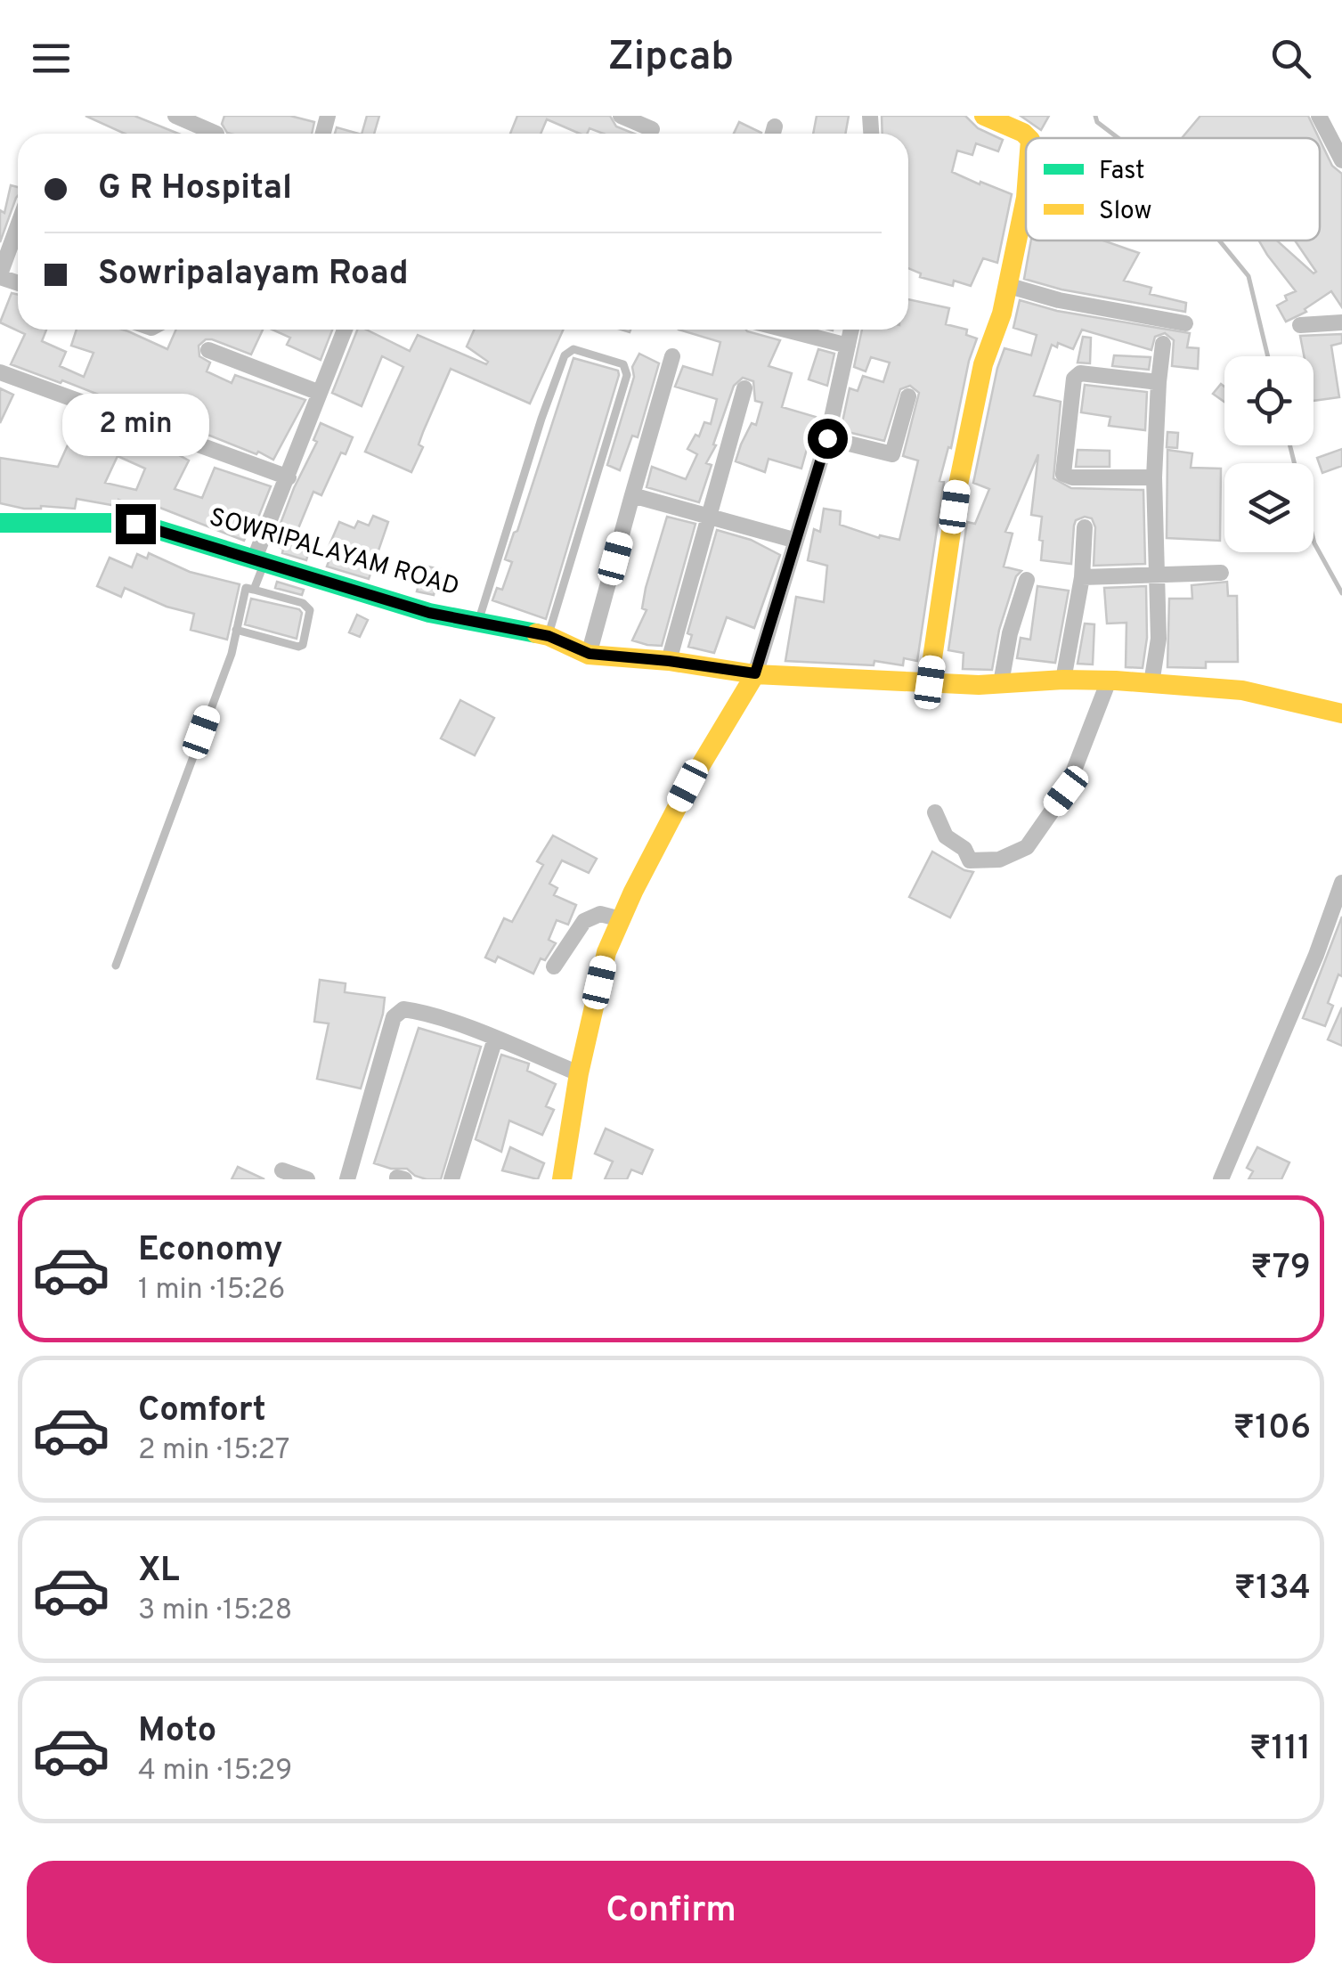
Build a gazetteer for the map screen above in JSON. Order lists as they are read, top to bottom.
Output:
{
  "streets": {
    "street": ["SOWRIPALAYAM ROAD"]
  },
  "legend": ["Fast", "Slow"],
  "page": {
    "header": "Zipcab",
    "banner": ["G R Hospital", "Sowripalayam Road"],
    "bubble": "2 min",
    "list": [
      {
        "name": "Economy",
        "note": "1 min · 15:26",
        "value": "₹79"
      },
      {
        "name": "Comfort",
        "note": "2 min · 15:27",
        "value": "₹106"
      },
      {
        "name": "XL",
        "note": "3 min · 15:28",
        "value": "₹134"
      },
      {
        "name": "Moto",
        "note": "4 min · 15:29",
        "value": "₹111"
      }
    ],
    "buttons": "Confirm"
  }
}
